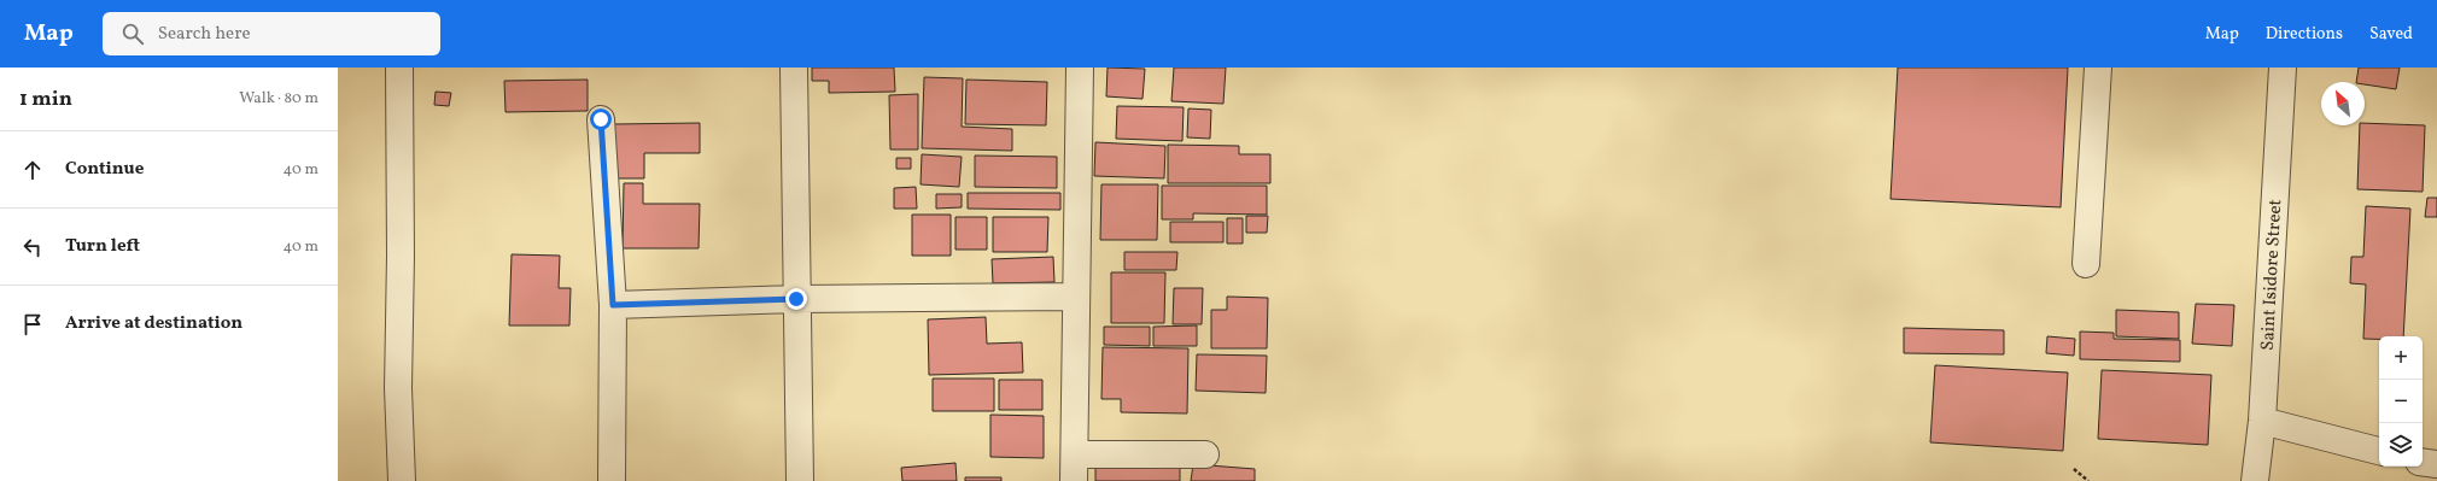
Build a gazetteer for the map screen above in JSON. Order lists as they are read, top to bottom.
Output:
{
  "streets": {
    "street": ["Saint Isidore Street"]
  },
  "north": "top left",
  "page": {
    "header": "Map",
    "search": "Search here",
    "nav": ["Map", "Directions", "Saved"],
    "heading": ["1 min", "Walk · 80 m"],
    "list": [
      ["Continue", "40 m"],
      ["Turn left", "40 m"],
      "Arrive at destination"
    ],
    "map_buttons": ["+", "−"]
  }
}
